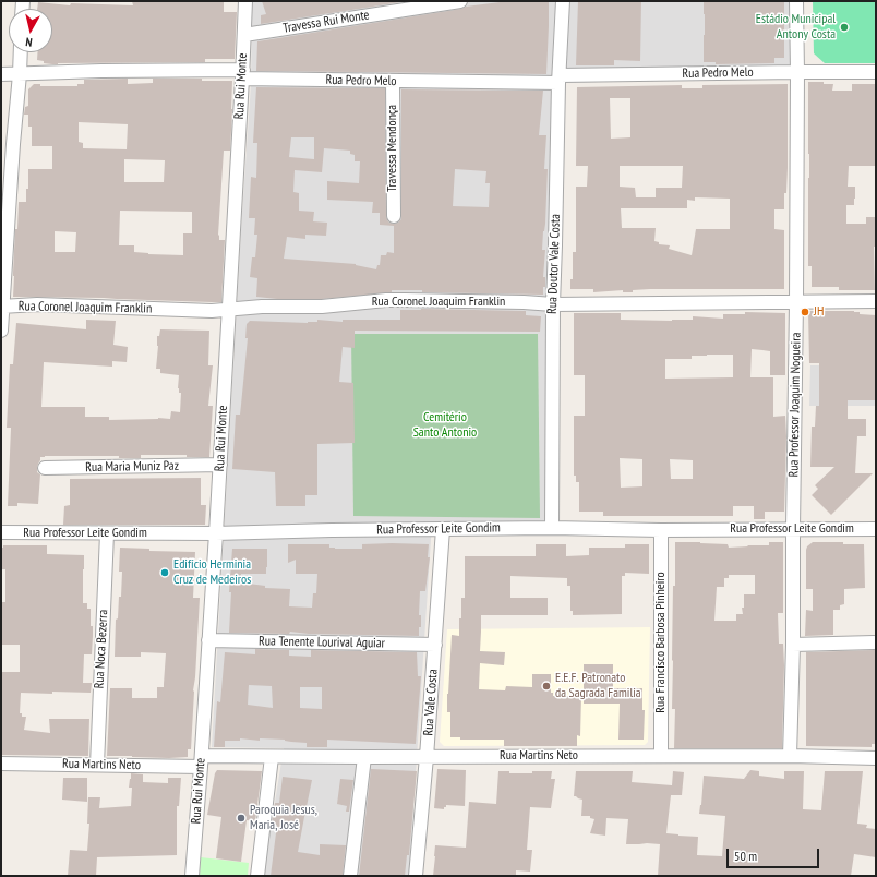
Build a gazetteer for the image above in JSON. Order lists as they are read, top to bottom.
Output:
{
  "streets": {
    "street": [
      "Travessa Rui Monte",
      "Rua Pedro Melo",
      "Rua Rui Monte",
      "Travessa Mendonça",
      "Rua Doutor Vale Costa",
      "Rua Coronel Joaquim Franklin",
      "Rua Professor Joaquim Nogueira",
      "Rua Maria Muniz Paz",
      "Rua Professor Leite Gondim",
      "Rua Tenente Lourival Aguiar",
      "Rua Francisco Barbosa Pinheiro",
      "Rua Noca Bezerra",
      "Rua Vale Costa",
      "Rua Martins Neto"
    ]
  },
  "crossings": [
    ["Travessa Rui Monte", "Rua Rui Monte"],
    ["Rua Pedro Melo", "Rua Rui Monte"],
    ["Rua Pedro Melo", "Travessa Mendonça"],
    ["Rua Pedro Melo", "Rua Doutor Vale Costa"],
    ["Rua Pedro Melo", "Rua Professor Joaquim Nogueira"],
    ["Rua Rui Monte", "Rua Coronel Joaquim Franklin"],
    ["Rua Rui Monte", "Rua Maria Muniz Paz"],
    ["Rua Rui Monte", "Rua Professor Leite Gondim"],
    ["Rua Rui Monte", "Rua Tenente Lourival Aguiar"],
    ["Rua Rui Monte", "Rua Martins Neto"],
    ["Rua Doutor Vale Costa", "Rua Coronel Joaquim Franklin"],
    ["Rua Doutor Vale Costa", "Rua Professor Leite Gondim"],
    ["Rua Coronel Joaquim Franklin", "Rua Professor Joaquim Nogueira"],
    ["Rua Professor Joaquim Nogueira", "Rua Professor Leite Gondim"],
    ["Rua Professor Joaquim Nogueira", "Rua Martins Neto"],
    ["Rua Professor Leite Gondim", "Rua Francisco Barbosa Pinheiro"],
    ["Rua Professor Leite Gondim", "Rua Noca Bezerra"],
    ["Rua Professor Leite Gondim", "Rua Vale Costa"],
    ["Rua Tenente Lourival Aguiar", "Rua Vale Costa"],
    ["Rua Francisco Barbosa Pinheiro", "Rua Martins Neto"],
    ["Rua Noca Bezerra", "Rua Martins Neto"],
    ["Rua Vale Costa", "Rua Martins Neto"]
  ],
  "parks": ["Cemitério Santo Antonio"],
  "places": [
    "Estádio Municipal Antony Costa",
    "JH",
    "Edifício Herminia Cruz de Medeiros",
    "E.E.F. Patronato da Sagrada Familia",
    "Paroquia Jesus, Maria, José"
  ],
  "scale_bar": "50 m",
  "north": "bottom"
}
